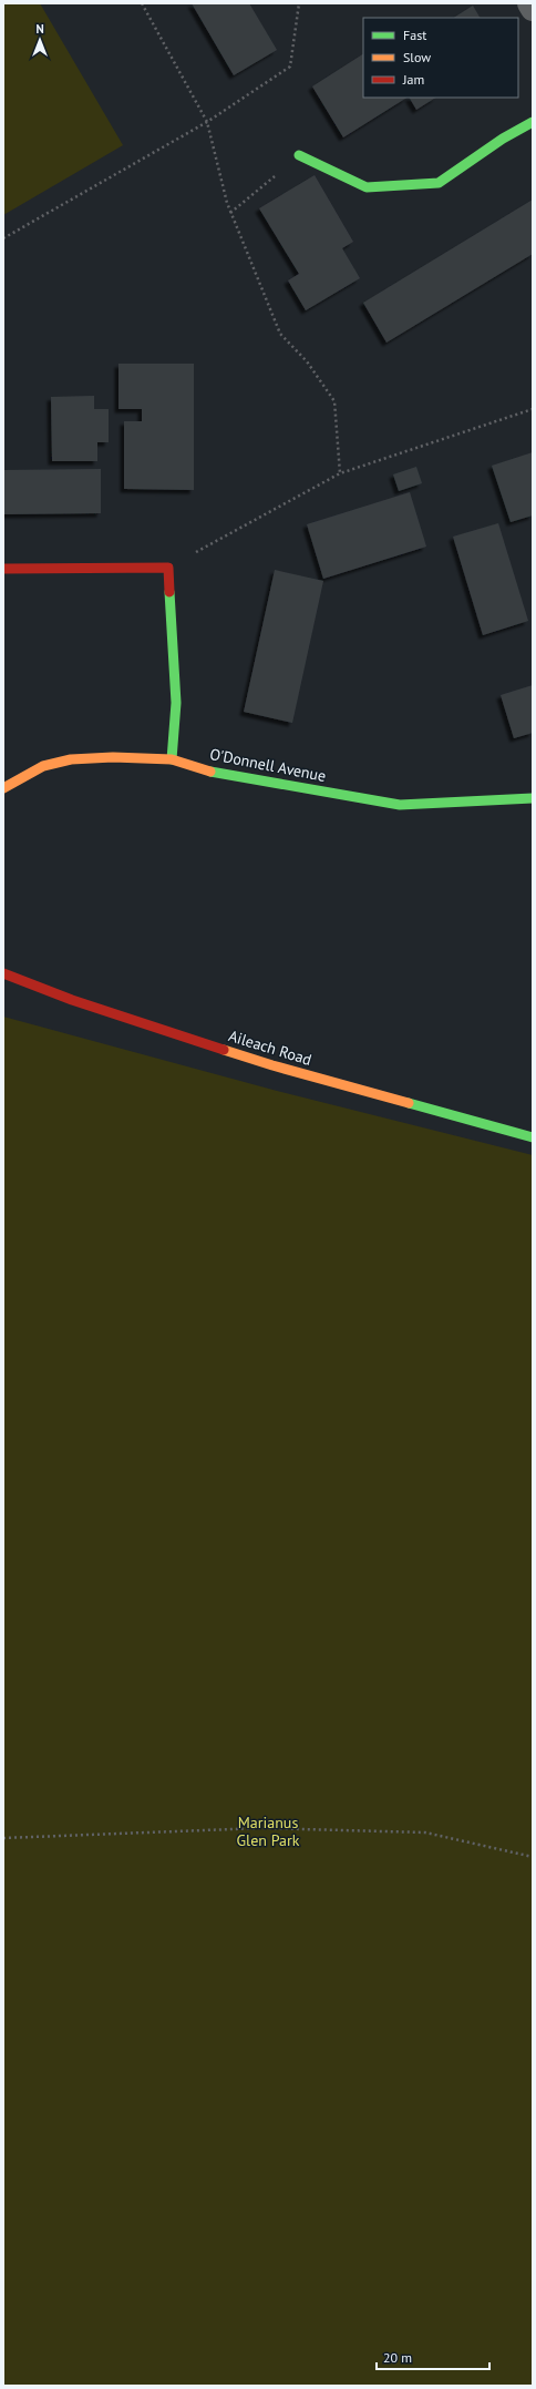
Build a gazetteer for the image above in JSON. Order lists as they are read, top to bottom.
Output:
{
  "streets": {
    "street": ["O'Donnell Avenue", "Aileach Road"]
  },
  "parks": ["Marianus Glen Park"],
  "legend": ["Fast", "Slow", "Jam"],
  "scale_bar": "20 m",
  "north": "top"
}
